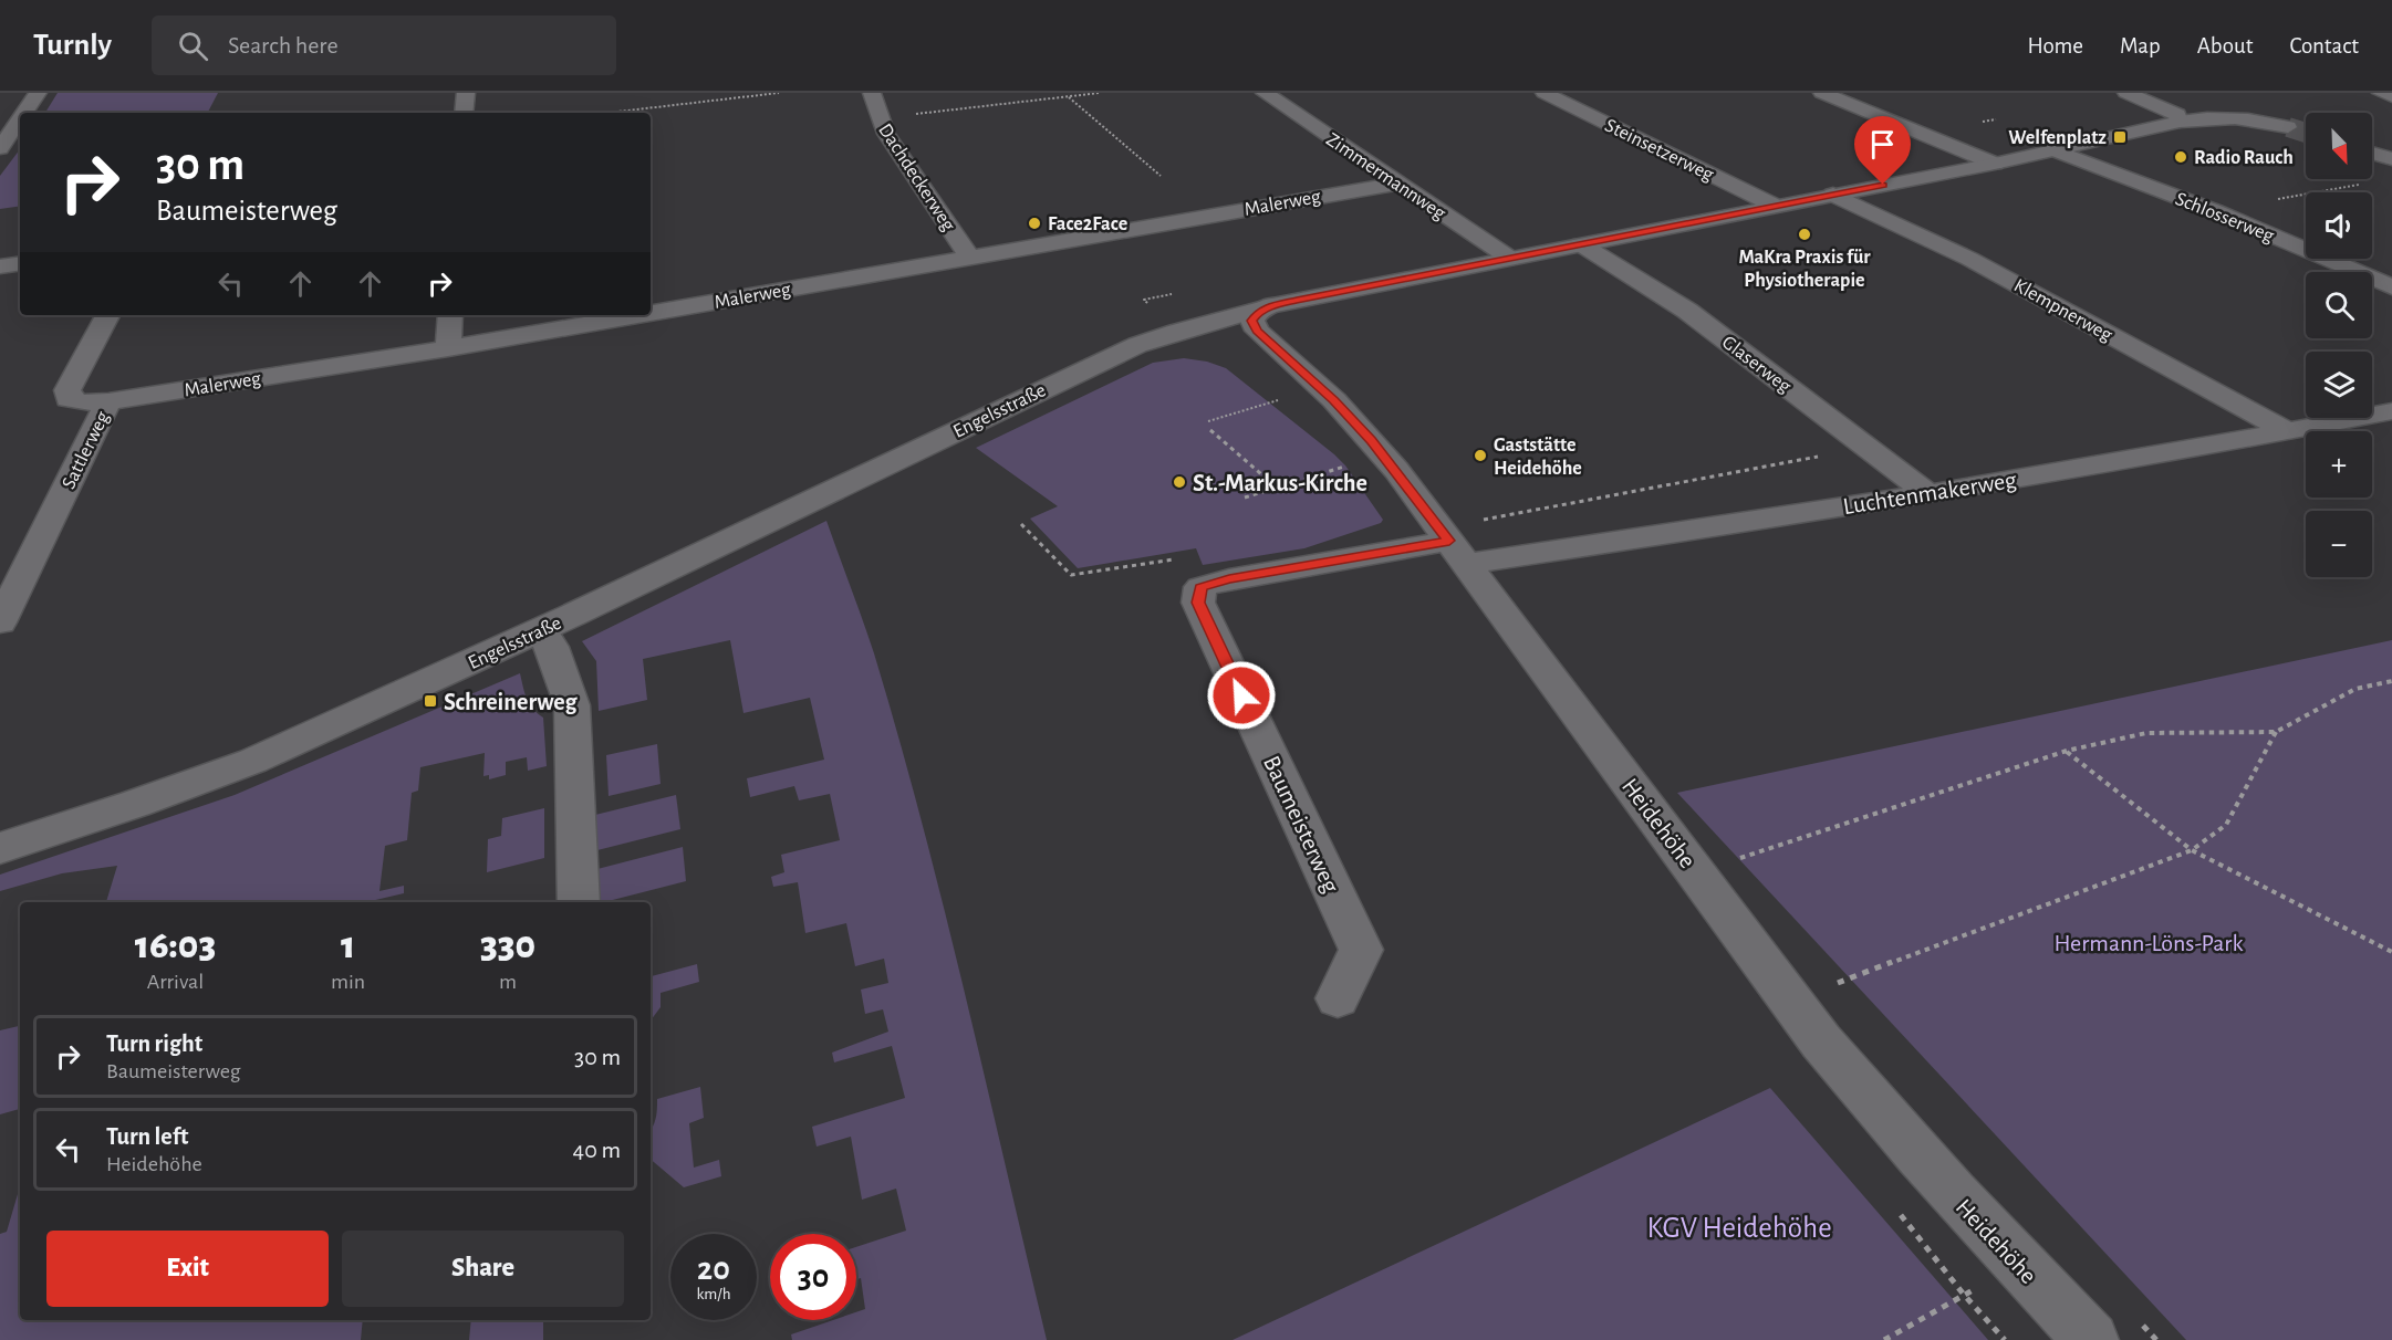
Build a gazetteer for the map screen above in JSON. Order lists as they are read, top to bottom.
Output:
{
  "streets": {
    "street": [
      "Steinsetzerweg",
      "Zimmermannweg",
      "Dachdeckerweg",
      "Malerweg",
      "Schlosserweg",
      "Klempnerweg",
      "Glaserweg",
      "Engelsstraße",
      "Sattlerweg",
      "Luchtenmakerweg",
      "Heidehöhe",
      "Baumeisterweg"
    ]
  },
  "crossings": [
    ["Steinsetzerweg", "Engelsstraße"],
    ["Zimmermannweg", "Malerweg"],
    ["Zimmermannweg", "Engelsstraße"],
    ["Dachdeckerweg", "Malerweg"],
    ["Malerweg", "Sattlerweg"],
    ["Schlosserweg", "Engelsstraße"],
    ["Klempnerweg", "Engelsstraße"],
    ["Klempnerweg", "Luchtenmakerweg"],
    ["Glaserweg", "Engelsstraße"],
    ["Glaserweg", "Luchtenmakerweg"],
    ["Engelsstraße", "Heidehöhe"],
    ["Luchtenmakerweg", "Heidehöhe"],
    ["Luchtenmakerweg", "Baumeisterweg"],
    ["Heidehöhe", "Baumeisterweg"]
  ],
  "parks": ["Hermann-Löns-Park", "KGV Heidehöhe"],
  "places": {
    "transit": ["Welfenplatz", "Schreinerweg"],
    "other": [
      "Radio Rauch",
      "Face2Face",
      "MaKra Praxis für Physiotherapie",
      "Gaststätte Heidehöhe",
      "St.-Markus-Kirche"
    ]
  },
  "north": "bottom right",
  "page": {
    "header": "Turnly",
    "search": "Search here",
    "nav": [
      "Home",
      "Map",
      "About",
      "Contact"
    ],
    "map_buttons": ["+", "−"],
    "turn": ["30 m", "Baumeisterweg"],
    "eta": [
      "16:03",
      "Arrival",
      "1",
      "min",
      "330",
      "m"
    ],
    "list": [
      {
        "name": "Turn right",
        "note": "Baumeisterweg",
        "value": "30 m"
      },
      {
        "name": "Turn left",
        "note": "Heidehöhe",
        "value": "40 m"
      }
    ],
    "buttons": ["Exit", "Share"],
    "speed": "20 km/h",
    "limit": "30"
  }
}
